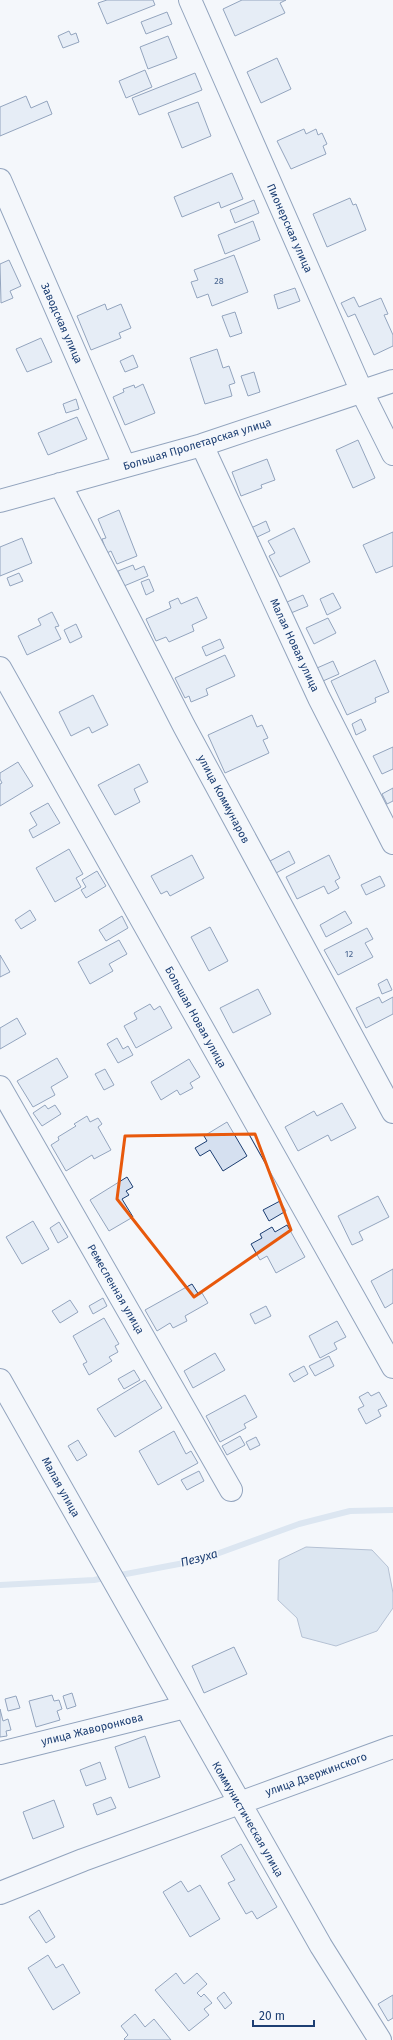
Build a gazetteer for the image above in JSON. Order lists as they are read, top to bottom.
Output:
{
  "streets": {
    "street": [
      "Пионерская улица",
      "Заводская улица",
      "Большая Пролетарская улица",
      "Малая Новая улица",
      "улица Коммунаров",
      "Большая Новая улица",
      "Ремесленная улица",
      "Малая улица",
      "улица Жаворонкова",
      "улица Дзержинского",
      "Коммунистическая улица"
    ]
  },
  "crossings": [
    ["Пионерская улица", "Большая Пролетарская улица"],
    ["Заводская улица", "Большая Пролетарская улица"],
    ["Большая Пролетарская улица", "Малая Новая улица"],
    ["Большая Пролетарская улица", "улица Коммунаров"],
    ["Малая улица", "Коммунистическая улица"],
    ["улица Жаворонкова", "Коммунистическая улица"],
    ["улица Дзержинского", "Коммунистическая улица"]
  ],
  "water": ["Пезуха"],
  "house_numbers": ["28", "12"],
  "scale_bar": "20 m"
}
